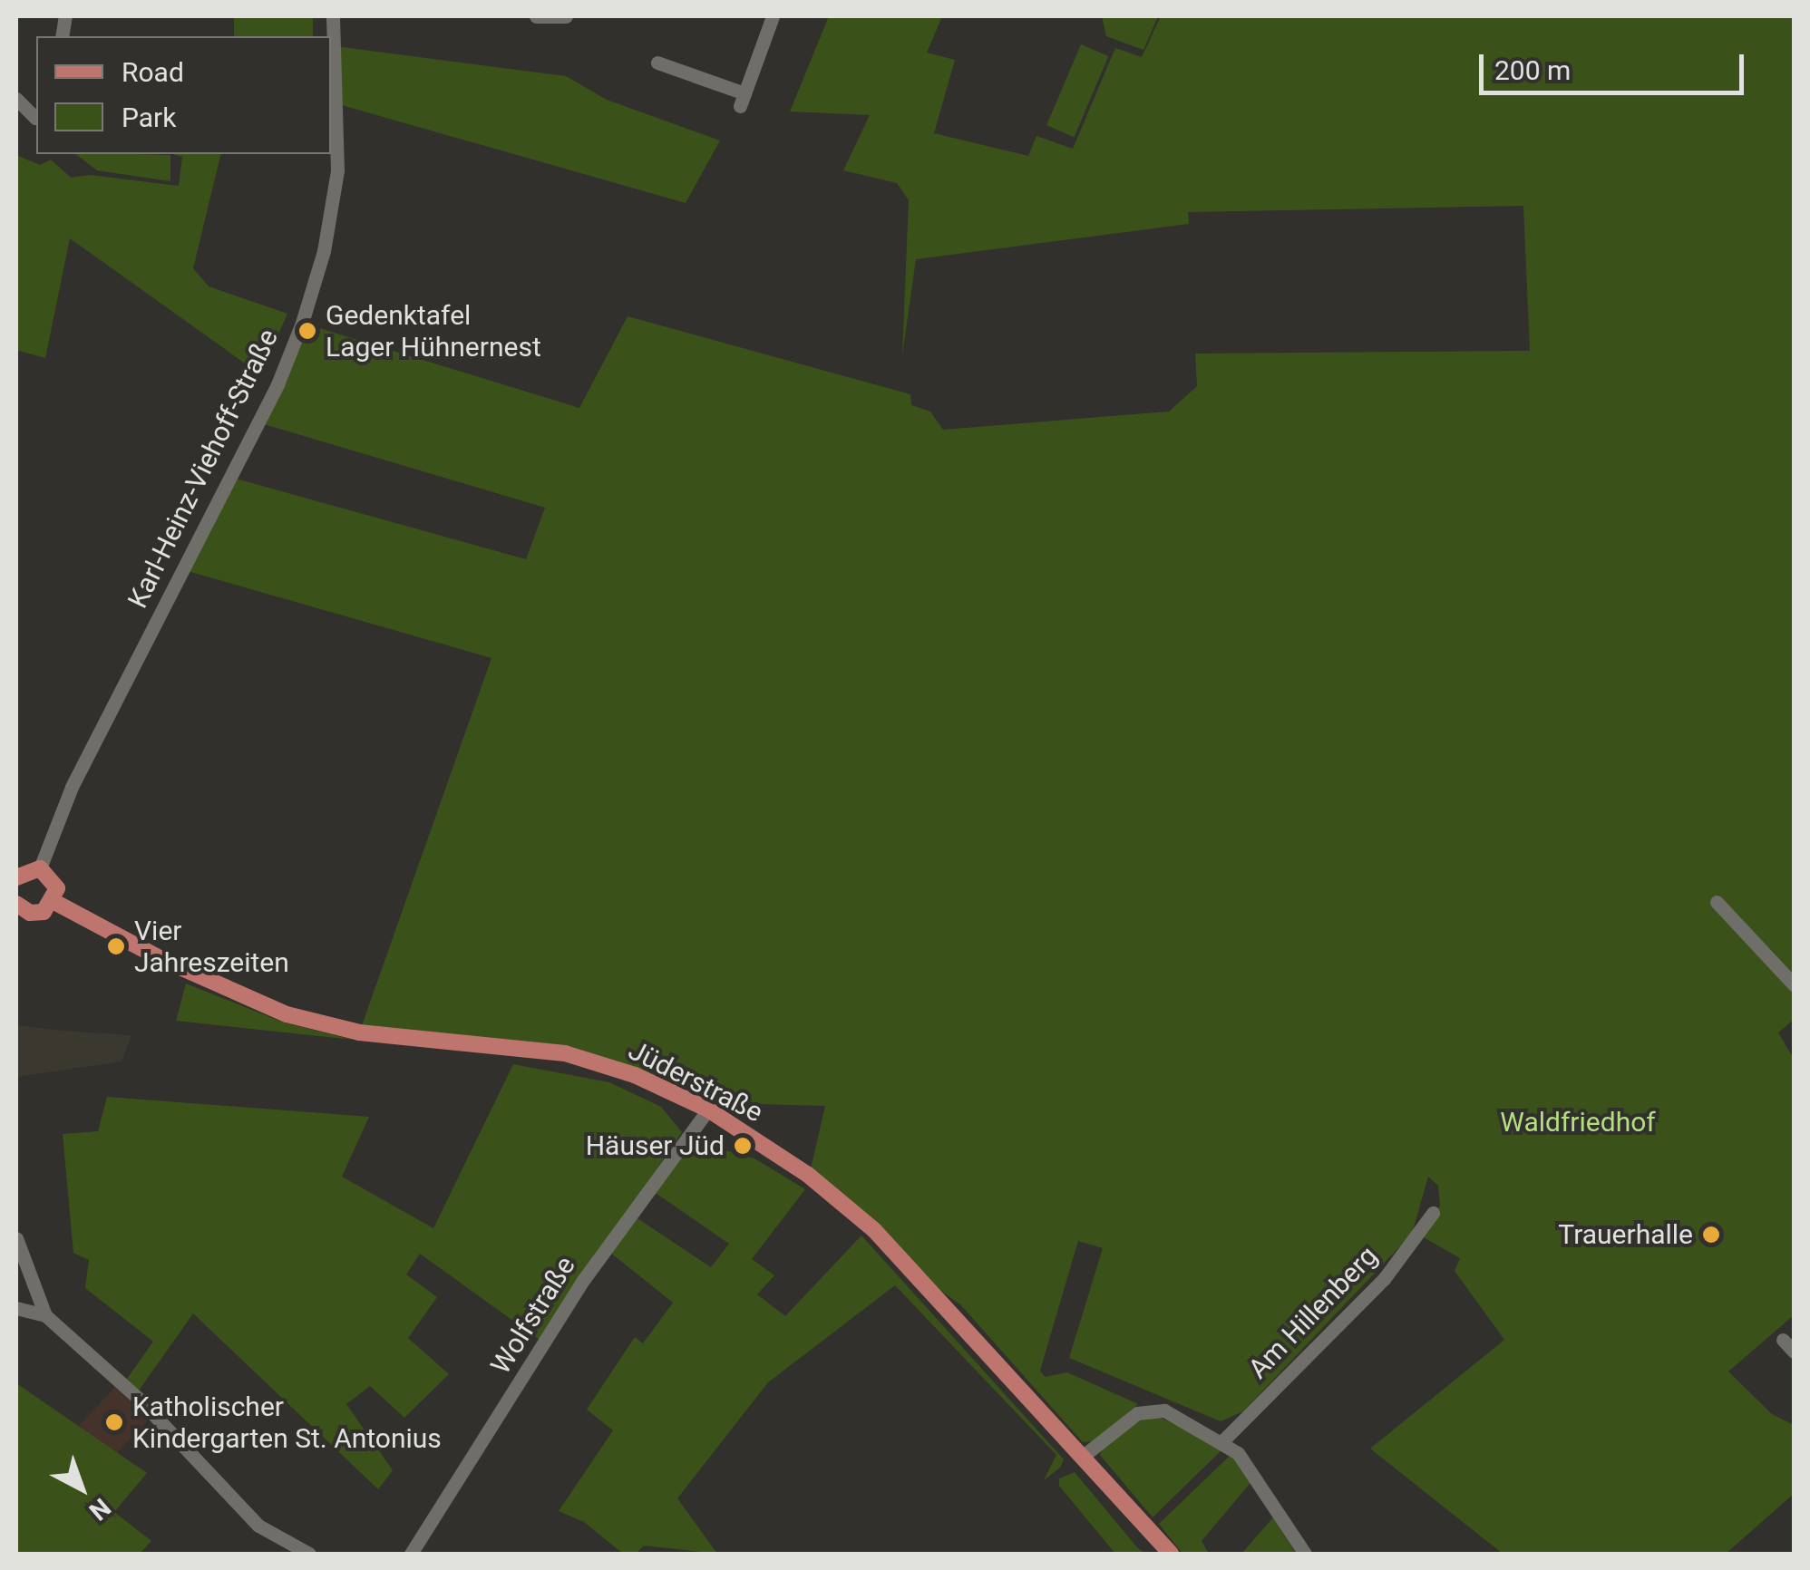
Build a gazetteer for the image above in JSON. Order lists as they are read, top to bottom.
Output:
{
  "streets": {
    "main road": ["Jüderstraße"],
    "street": ["Karl-Heinz-Viehoff-Straße", "Am Hillenberg", "Wolfstraße"]
  },
  "crossings": [
    ["Jüderstraße", "Wolfstraße"]
  ],
  "parks": ["Waldfriedhof"],
  "places": [
    "Gedenktafel Lager Hühnernest",
    "Vier Jahreszeiten",
    "Häuser Jüd",
    "Trauerhalle",
    "Katholischer Kindergarten St. Antonius"
  ],
  "legend": ["Road", "Park"],
  "scale_bar": "200 m",
  "north": "bottom right"
}
